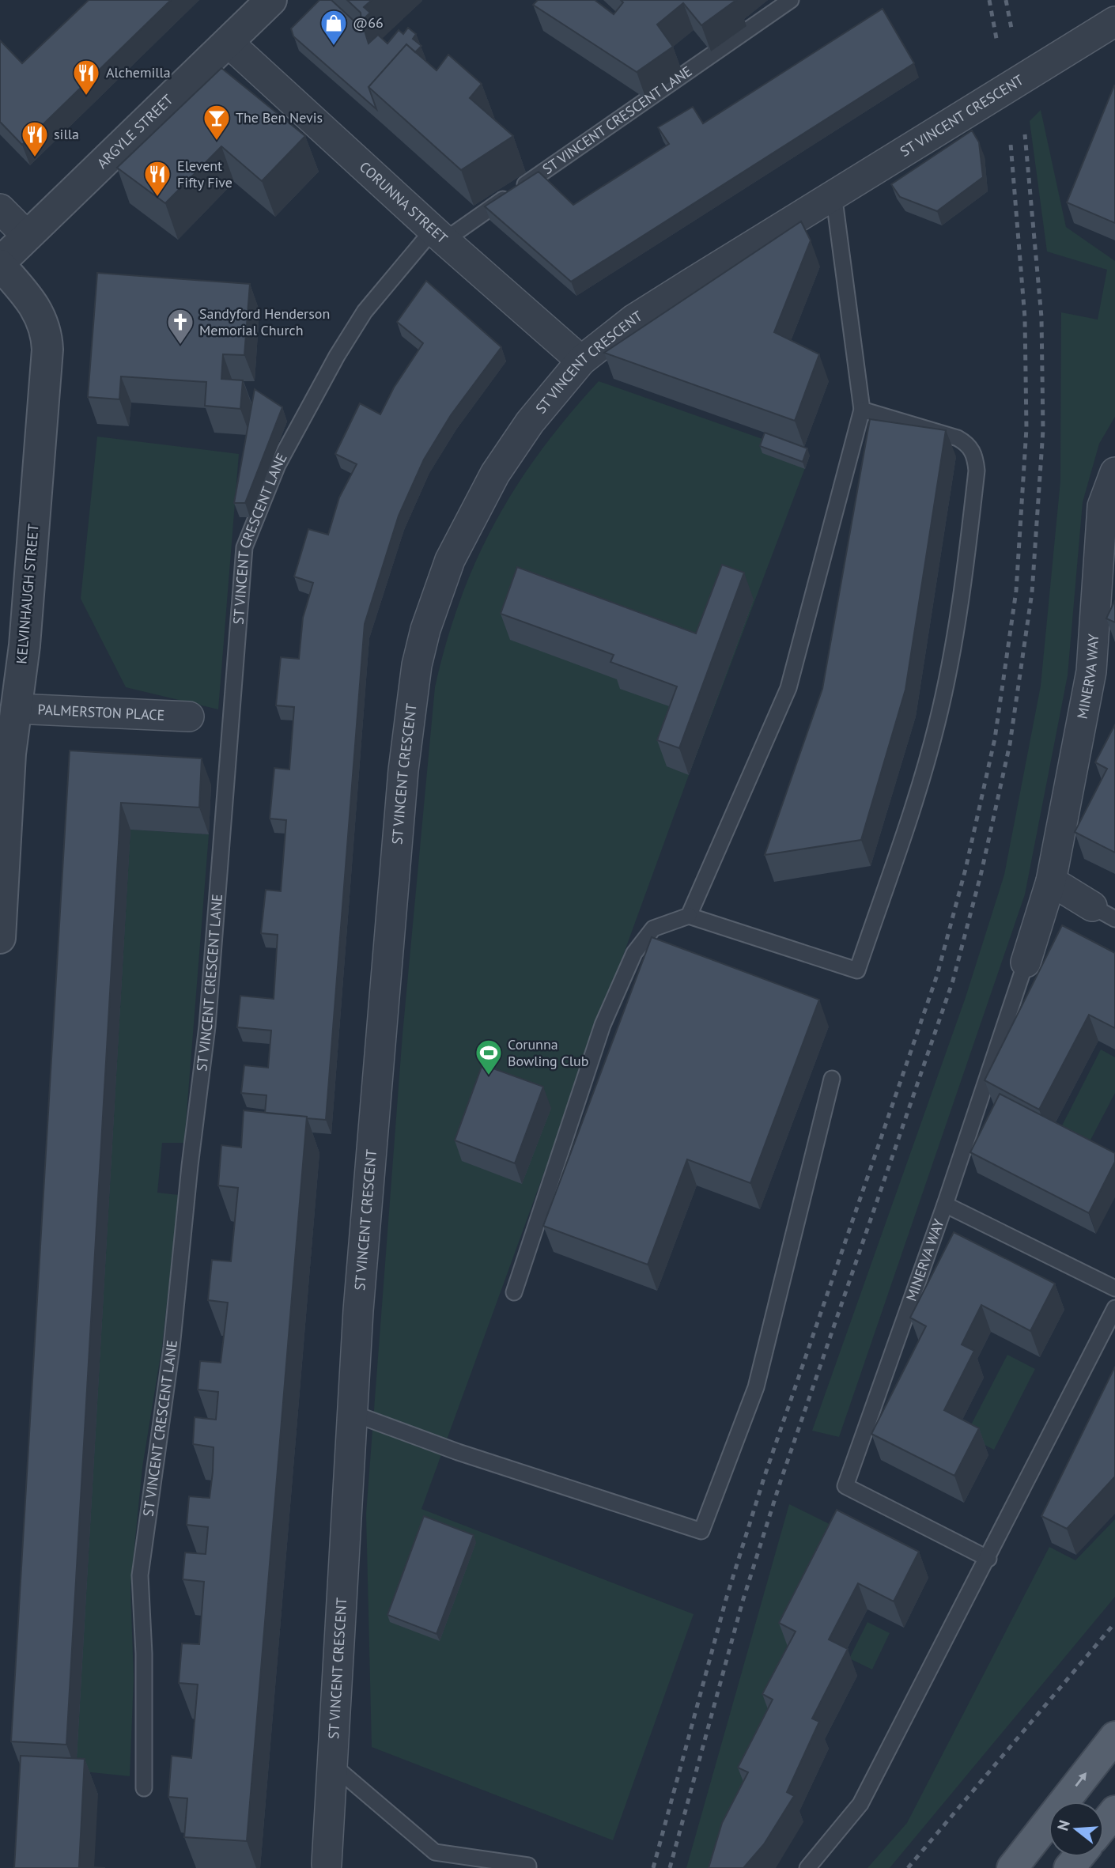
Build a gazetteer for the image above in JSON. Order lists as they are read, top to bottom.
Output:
{
  "streets": {
    "street": [
      "ST VINCENT CRESCENT",
      "ARGYLE STREET",
      "CORUNNA STREET",
      "KELVINHAUGH STREET",
      "MINERVA WAY",
      "PALMERSTON PLACE"
    ],
    "lane": ["ST VINCENT CRESCENT LANE"]
  },
  "crossings": [
    ["ST VINCENT CRESCENT", "CORUNNA STREET"],
    ["ST VINCENT CRESCENT LANE", "CORUNNA STREET"],
    ["ARGYLE STREET", "CORUNNA STREET"],
    ["ARGYLE STREET", "KELVINHAUGH STREET"],
    ["KELVINHAUGH STREET", "PALMERSTON PLACE"]
  ],
  "places": {
    "shop": ["@66"],
    "restaurant": ["Alchemilla", "silla", "Elevent Fifty Five"],
    "bar": ["The Ben Nevis"],
    "church": ["Sandyford Henderson Memorial Church"],
    "sports": ["Corunna Bowling Club"]
  },
  "north": "left"
}
